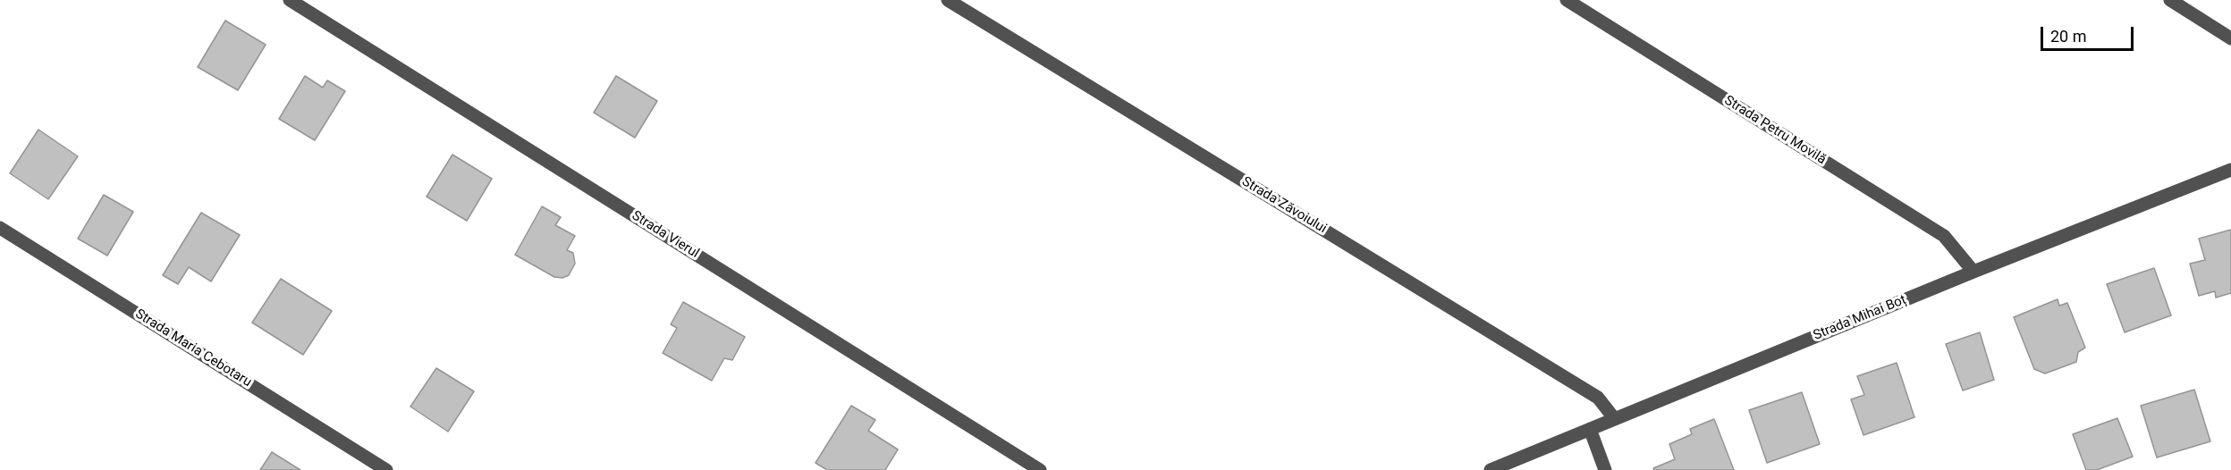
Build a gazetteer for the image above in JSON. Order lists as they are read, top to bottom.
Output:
{
  "streets": {
    "street": [
      "Strada Petru Movilă",
      "Strada Zăvoiului",
      "Strada Vierul",
      "Strada Mihai Boț",
      "Strada Maria Cebotaru"
    ]
  },
  "crossings": [
    ["Strada Petru Movilă", "Strada Mihai Boț"],
    ["Strada Zăvoiului", "Strada Mihai Boț"]
  ],
  "scale_bar": "20 m"
}
